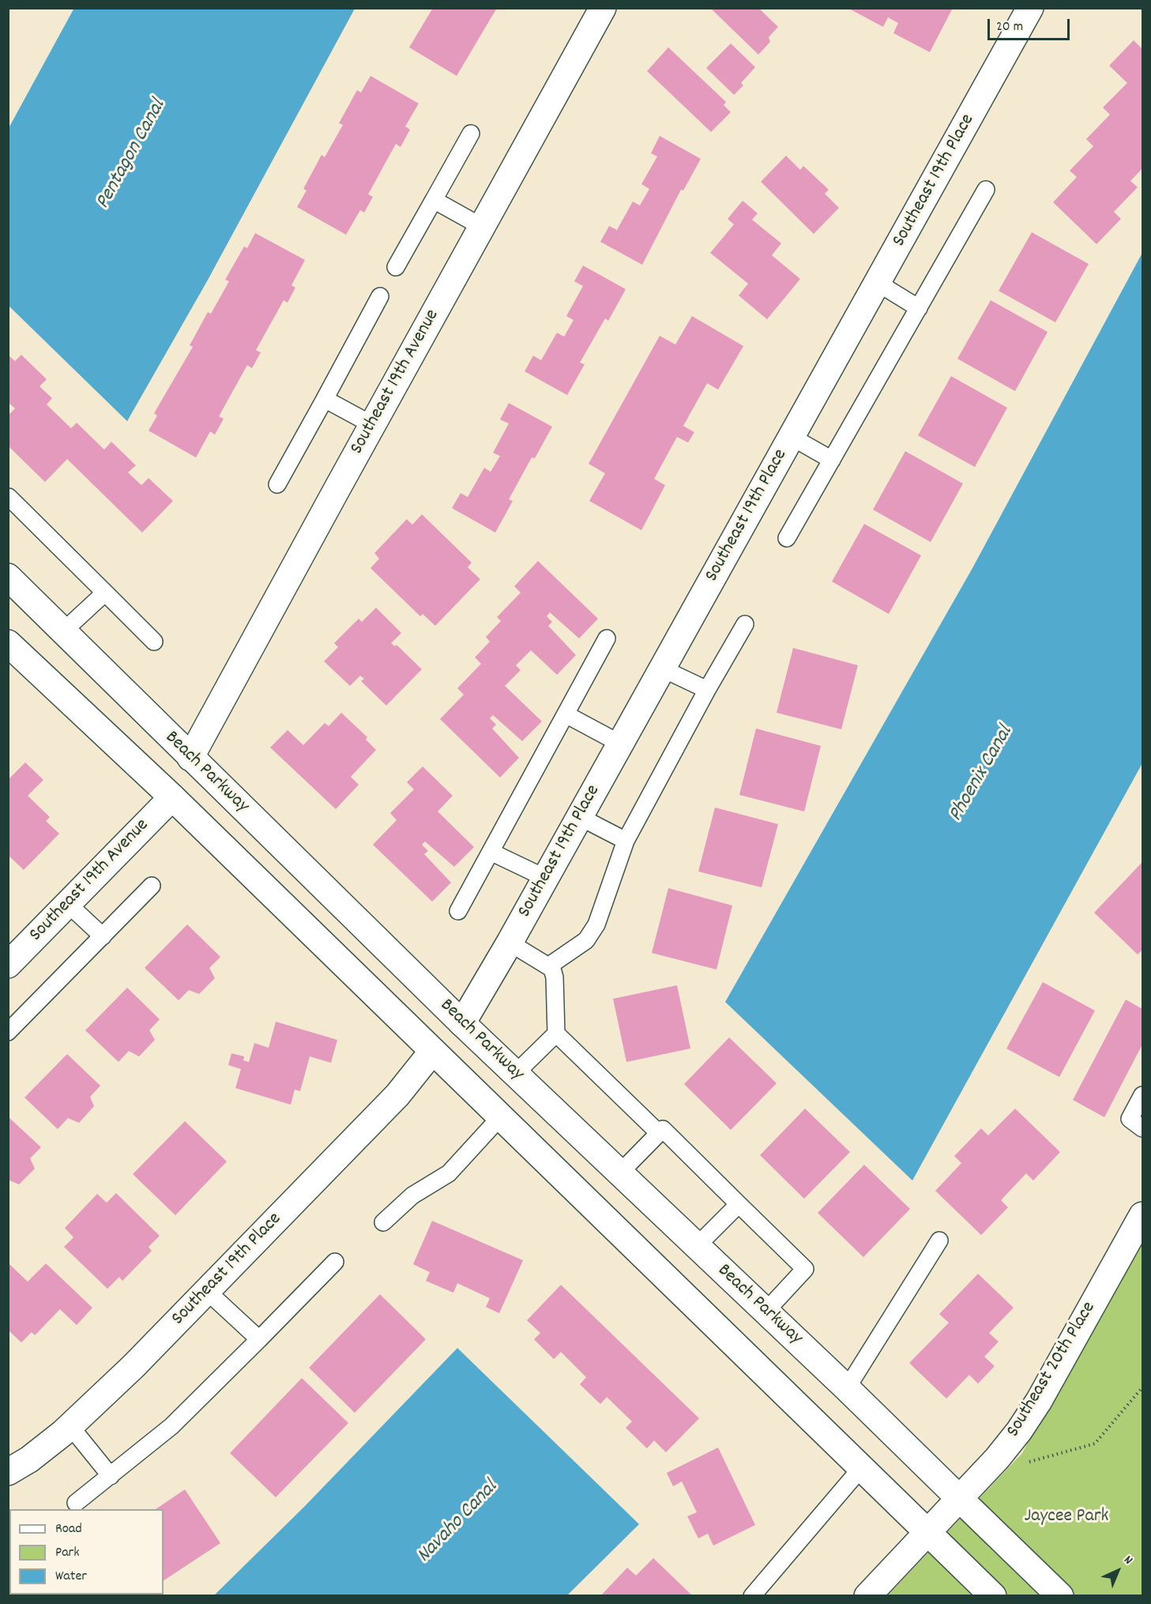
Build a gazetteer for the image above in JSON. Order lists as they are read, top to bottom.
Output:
{
  "streets": {
    "street": [
      "Southeast 19th Place",
      "Southeast 19th Avenue",
      "Beach Parkway",
      "Southeast 20th Place"
    ]
  },
  "crossings": [
    ["Southeast 19th Place", "Beach Parkway"],
    ["Southeast 19th Avenue", "Beach Parkway"],
    ["Beach Parkway", "Southeast 20th Place"]
  ],
  "water": ["Pentagon Canal", "Phoenix Canal", "Navaho Canal"],
  "parks": ["Jaycee Park"],
  "legend": ["Road", "Park", "Water"],
  "scale_bar": "20 m",
  "north": "top right"
}
